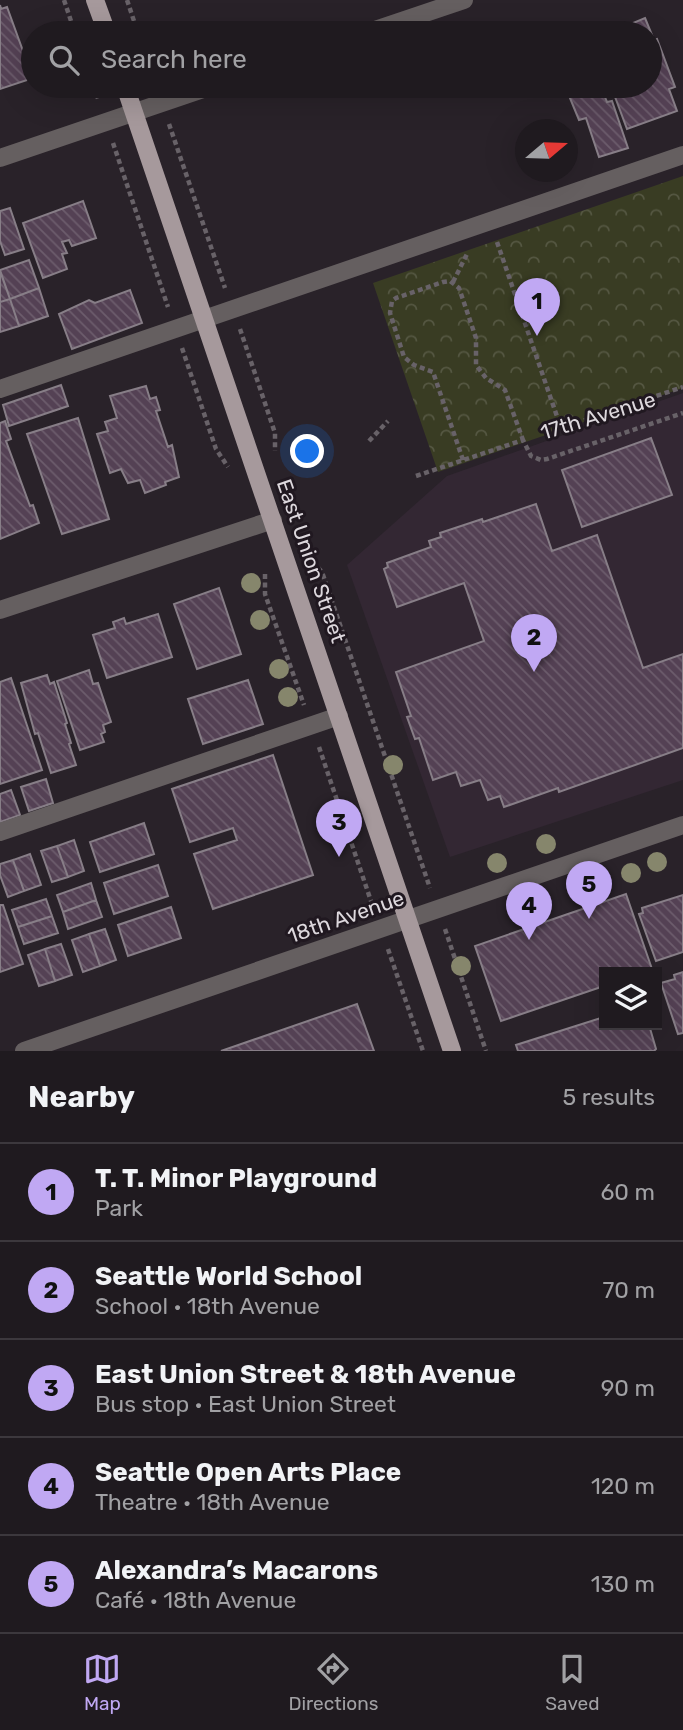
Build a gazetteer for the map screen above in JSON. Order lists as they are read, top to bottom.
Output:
{
  "streets": {
    "main road": ["East Union Street"],
    "street": ["18th Avenue"],
    "path": ["17th Avenue"]
  },
  "crossings": [
    ["East Union Street", "18th Avenue"]
  ],
  "north": "right",
  "page": {
    "search": "Search here",
    "pins": [
      "1",
      "2",
      "3",
      "5",
      "4"
    ],
    "heading": ["Nearby", "5 results"],
    "list": [
      {
        "mark": "1",
        "name": "T. T. Minor Playground",
        "note": "Park",
        "value": "60 m"
      },
      {
        "mark": "2",
        "name": "Seattle World School",
        "note": "School · 18th Avenue",
        "value": "70 m"
      },
      {
        "mark": "3",
        "name": "East Union Street & 18th Avenue",
        "note": "Bus stop · East Union Street",
        "value": "90 m"
      },
      {
        "mark": "4",
        "name": "Seattle Open Arts Place",
        "note": "Theatre · 18th Avenue",
        "value": "120 m"
      },
      {
        "mark": "5",
        "name": "Alexandra’s Macarons",
        "note": "Café · 18th Avenue",
        "value": "130 m"
      }
    ],
    "nav": ["Map", "Directions", "Saved"]
  }
}
